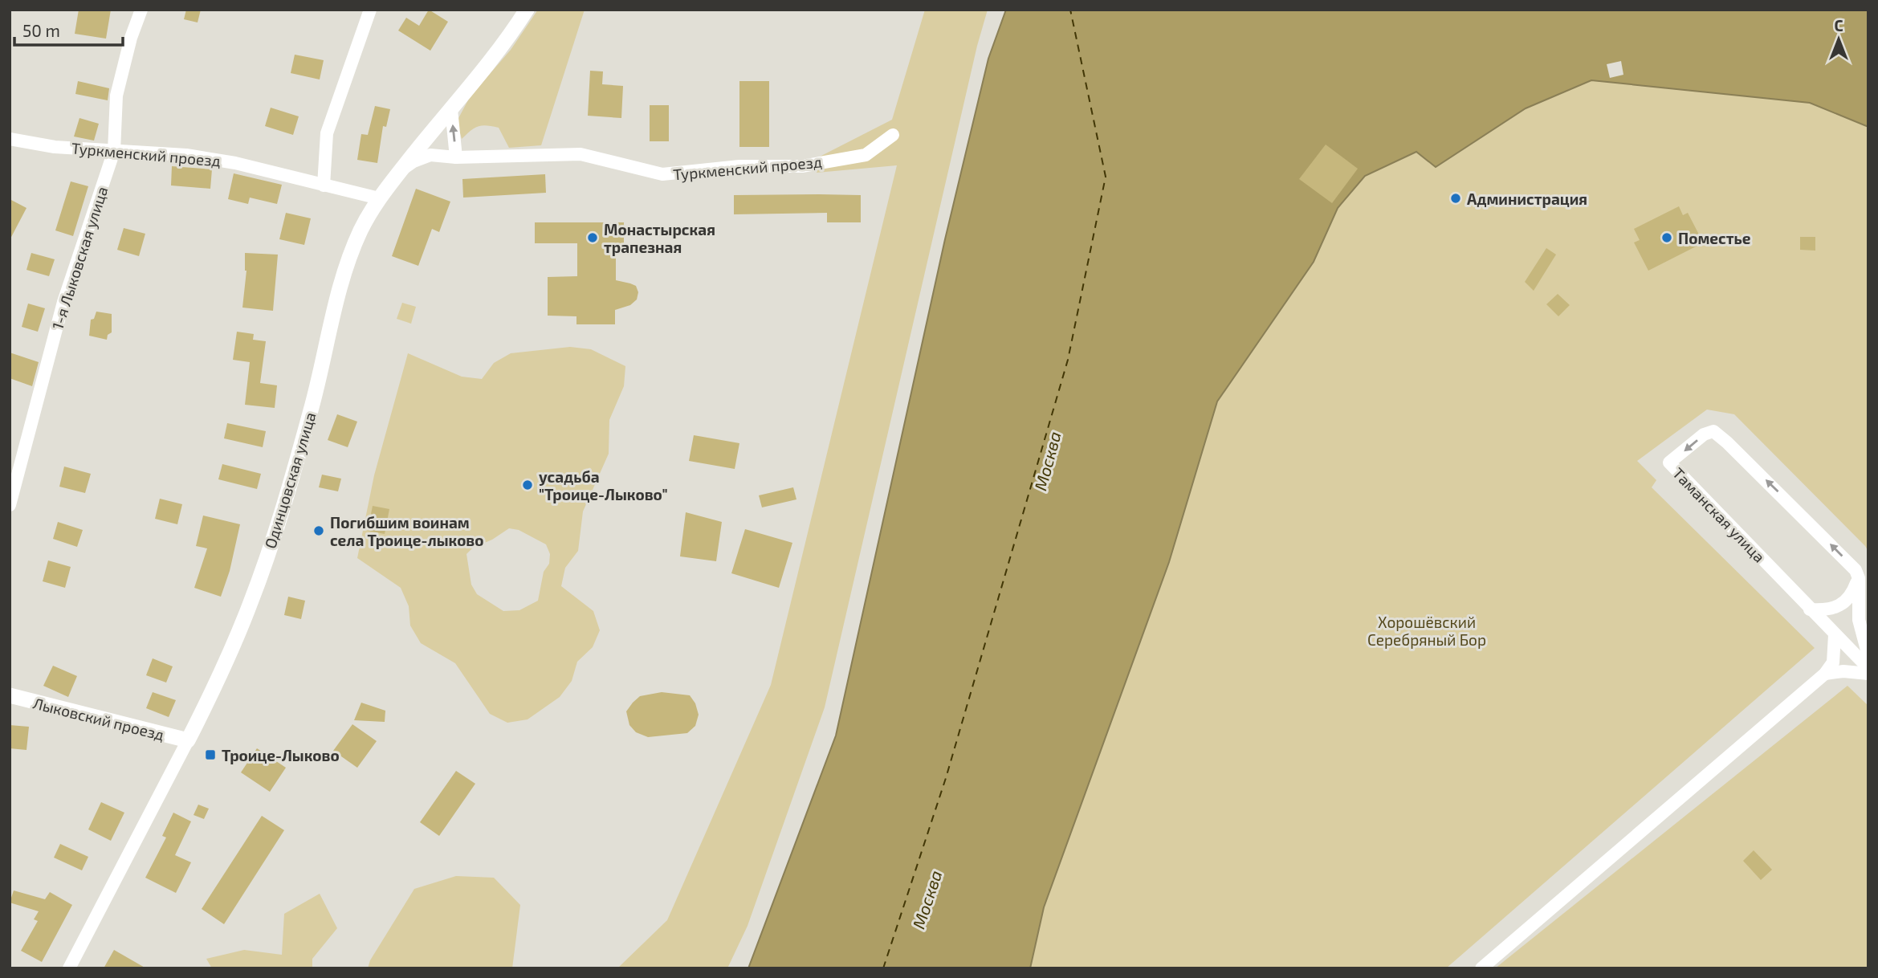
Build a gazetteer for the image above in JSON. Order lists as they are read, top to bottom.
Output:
{
  "streets": {
    "street": [
      "Туркменский проезд",
      "1-я Лыковская улица",
      "Одинцовская улица",
      "Таманская улица",
      "Лыковский проезд"
    ]
  },
  "crossings": [
    ["Туркменский проезд", "1-я Лыковская улица"],
    ["Туркменский проезд", "Одинцовская улица"],
    ["Одинцовская улица", "Лыковский проезд"]
  ],
  "water": ["Москва"],
  "parks": ["Хорошёвский Серебряный Бор"],
  "places": {
    "other": [
      "Администрация",
      "Монастырская трапезная",
      "Поместье",
      "усадьба \"Троице-Лыково\"",
      "Погибшим воинам села Троице-лыково"
    ],
    "transit": ["Троице-Лыково"]
  },
  "scale_bar": "50 m",
  "north": "top"
}
